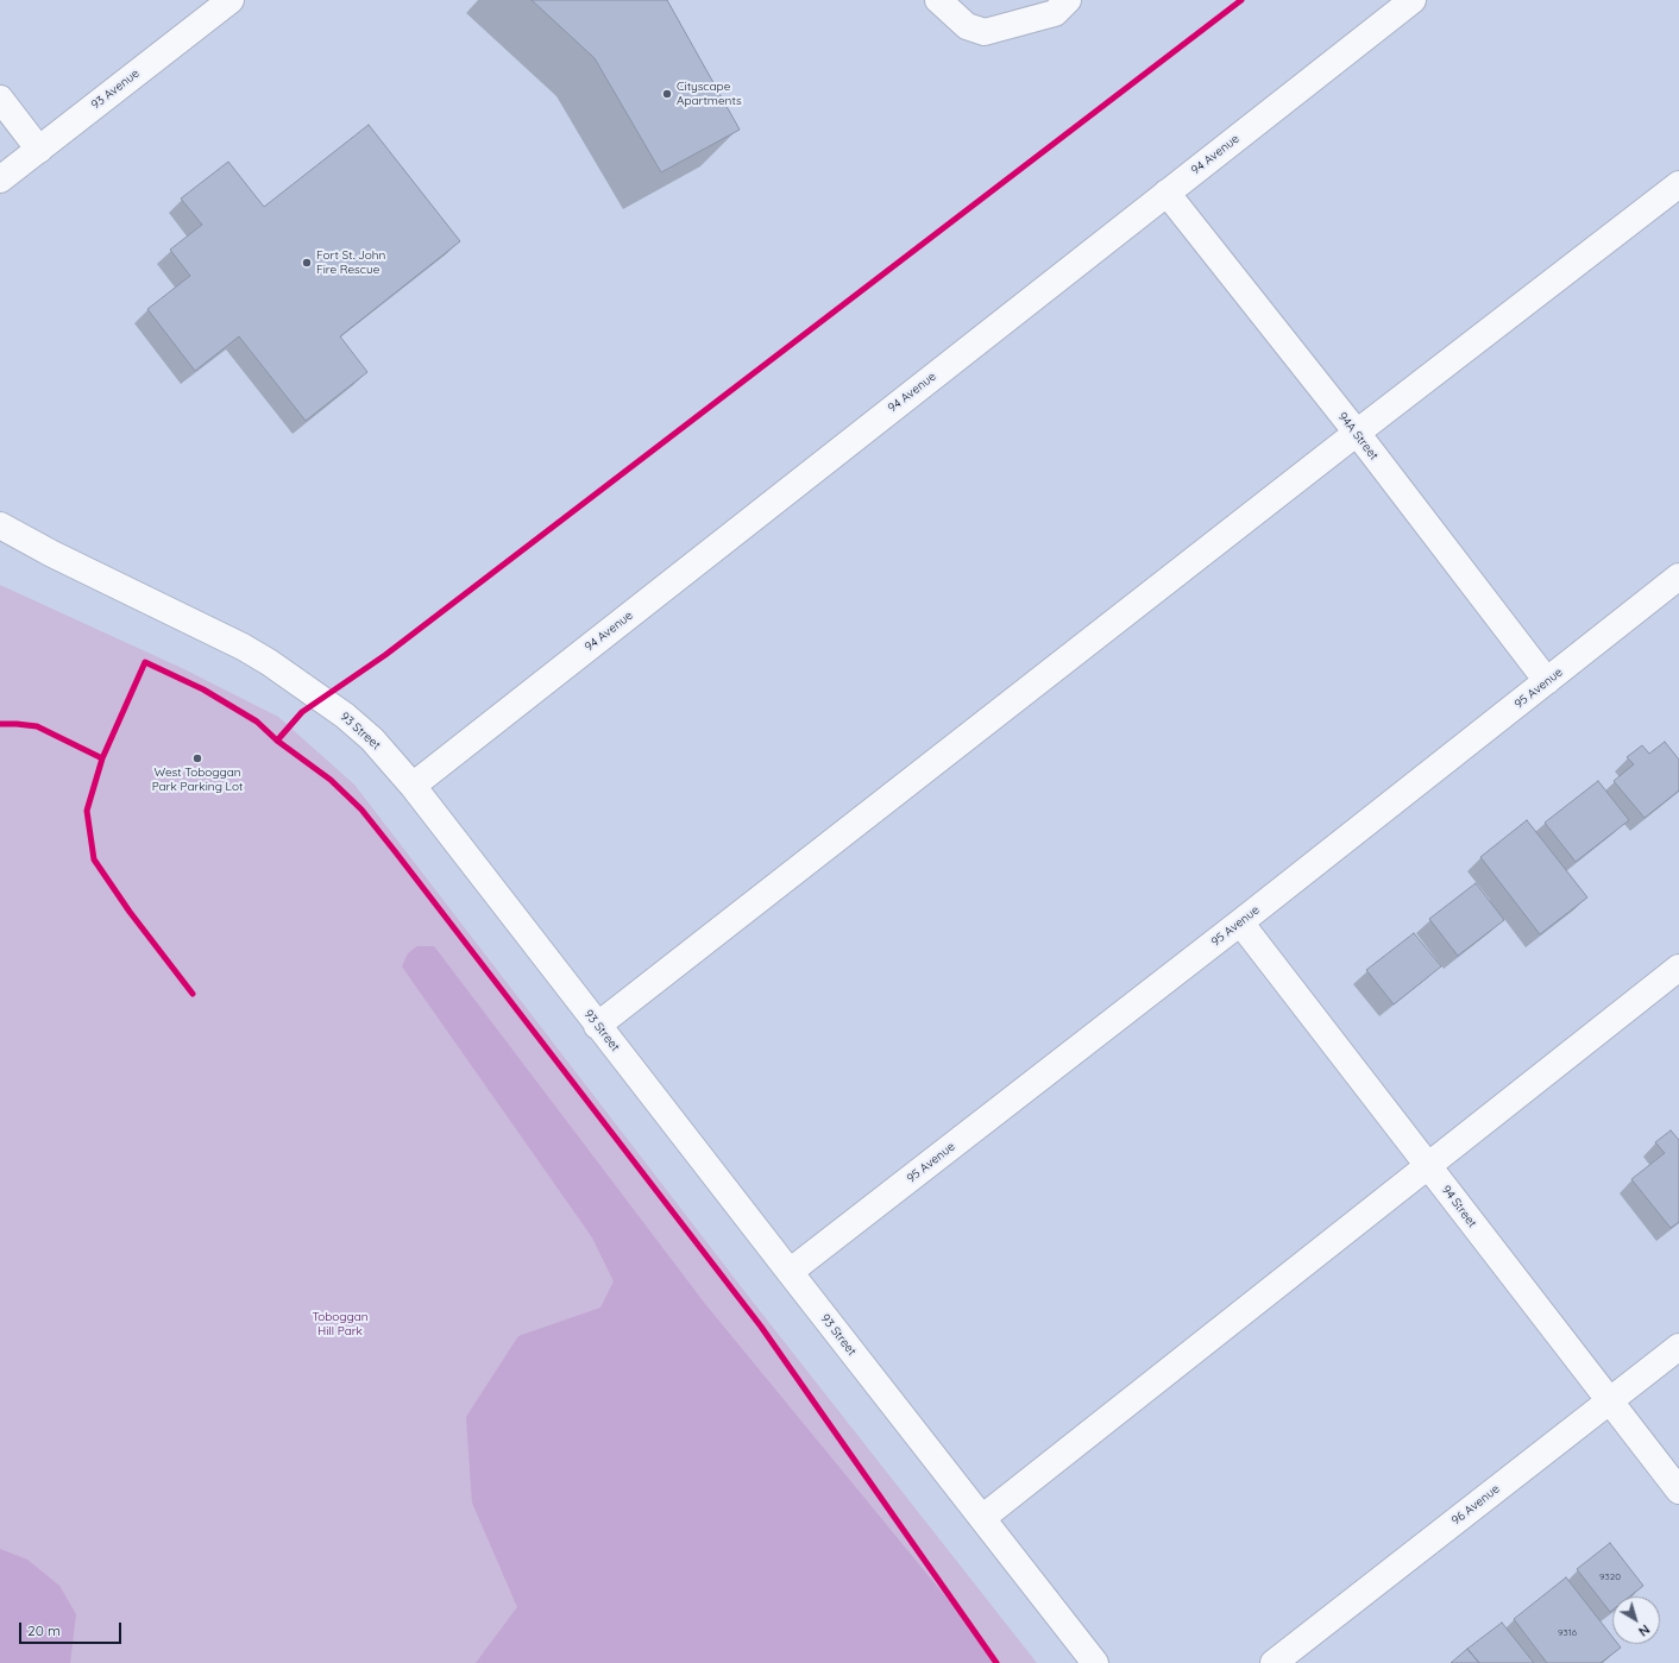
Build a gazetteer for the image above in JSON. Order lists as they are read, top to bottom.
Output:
{
  "streets": {
    "street": [
      "93 Avenue",
      "94 Avenue",
      "94A Street",
      "95 Avenue",
      "93 Street",
      "94 Street",
      "96 Avenue"
    ]
  },
  "crossings": [
    ["94 Avenue", "94A Street"],
    ["94 Avenue", "93 Street"],
    ["94A Street", "95 Avenue"],
    ["95 Avenue", "93 Street"],
    ["95 Avenue", "94 Street"],
    ["94 Street", "96 Avenue"]
  ],
  "parks": ["Toboggan Hill Park"],
  "places": ["Cityscape Apartments", "Fort St. John Fire Rescue", "West Toboggan Park Parking Lot"],
  "house_numbers": ["9320", "9316"],
  "scale_bar": "20 m",
  "north": "bottom right"
}
